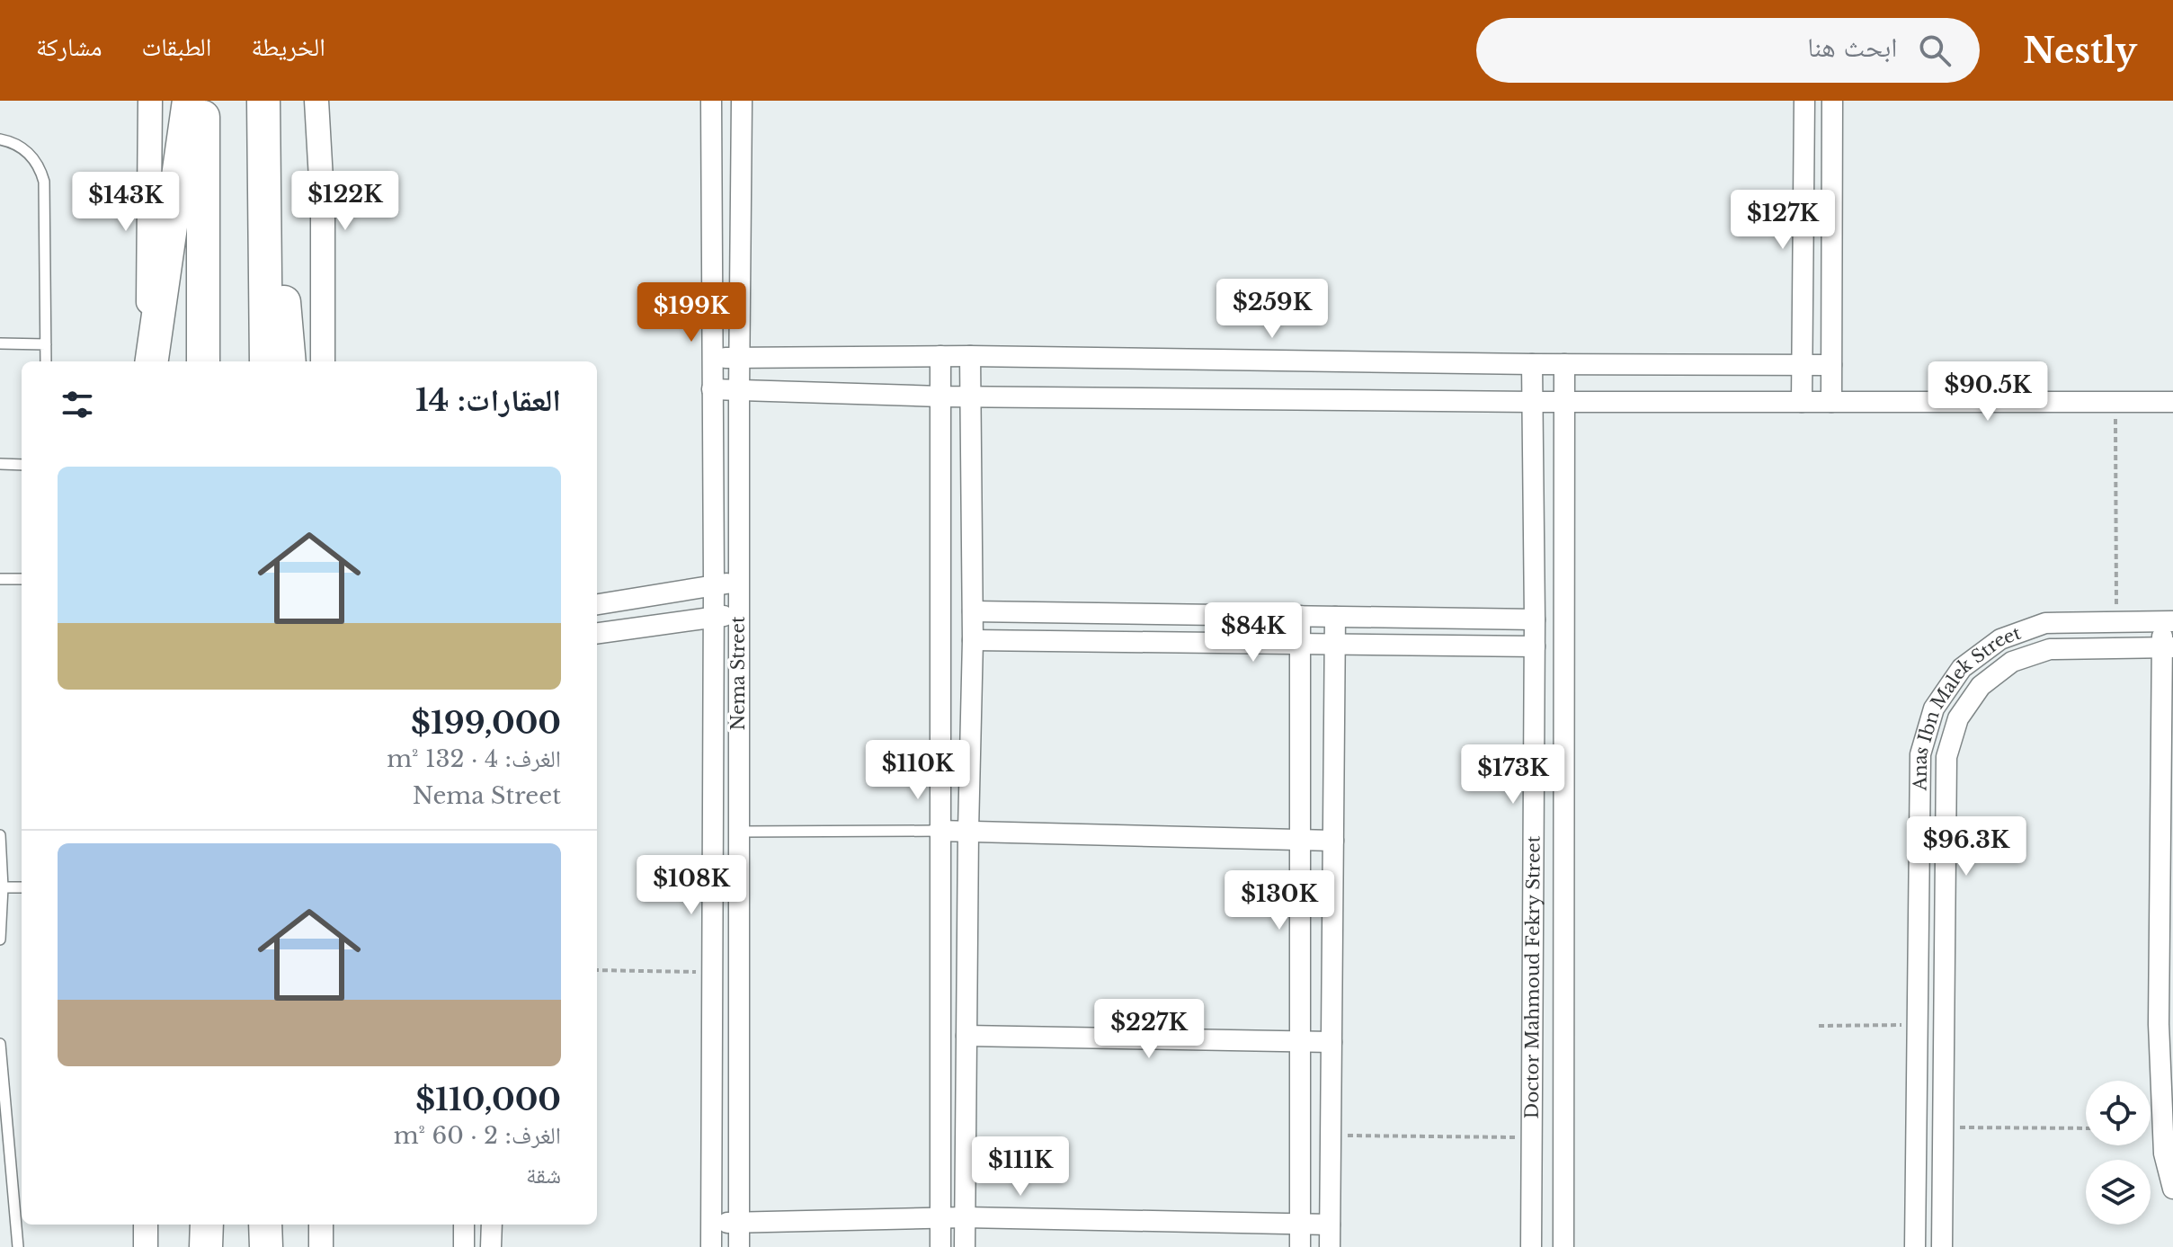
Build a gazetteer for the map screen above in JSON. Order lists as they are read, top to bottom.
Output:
{
  "streets": {
    "street": ["Nema Street", "Anas Ibn Malek Street", "Doctor Mahmoud Fekry Street"]
  },
  "page": {
    "header": "Nestly",
    "search": "ابحث هنا",
    "nav": ["الخريطة", "الطبقات", "مشاركة"],
    "price": [
      "$122K",
      "$143K",
      "$127K",
      "$259K",
      "$199K",
      "$90.5K",
      "$84K",
      "$110K",
      "$173K",
      "$96.3K",
      "$108K",
      "$130K",
      "$227K",
      "$111K"
    ],
    "heading": "العقارات: 14",
    "list": [
      {
        "name": "$199,000",
        "note": "الغرف: 4 · 132 m² · Nema Street"
      },
      {
        "name": "$110,000",
        "note": "الغرف: 2 · 60 m² · شقة"
      }
    ]
  }
}
